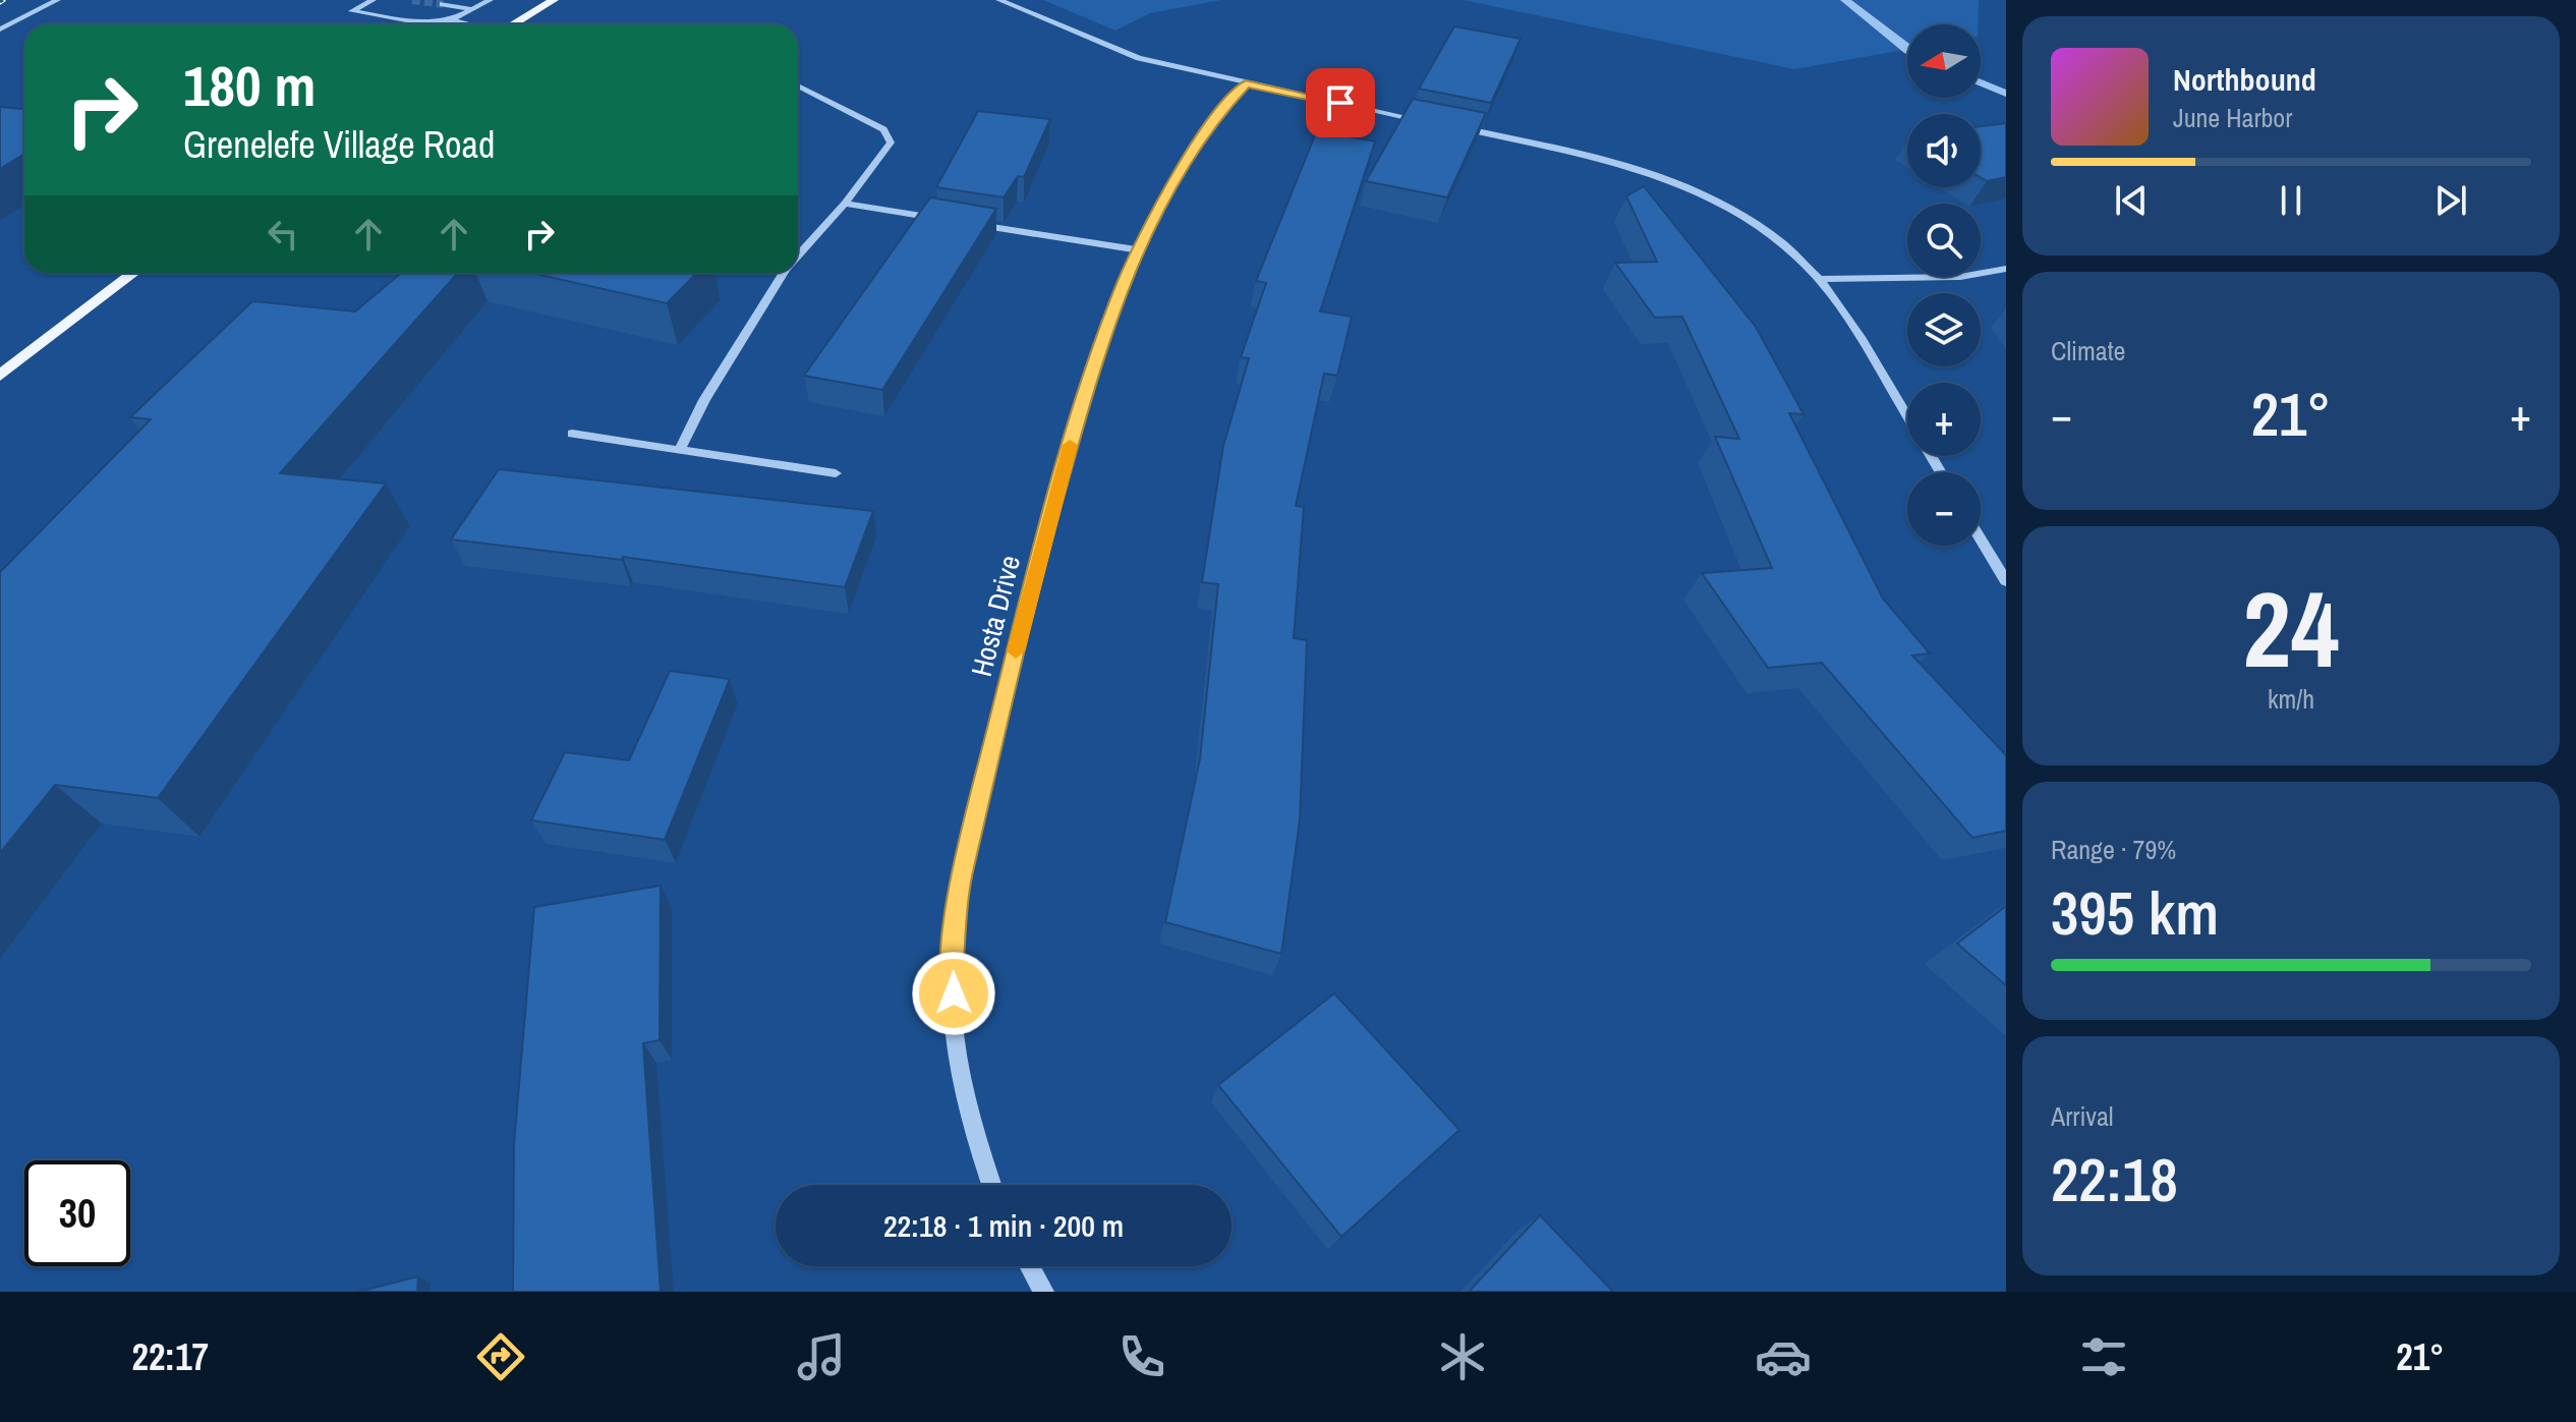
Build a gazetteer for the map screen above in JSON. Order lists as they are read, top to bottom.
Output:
{
  "streets": {
    "street": ["Hosta Drive"]
  },
  "north": "left",
  "page": {
    "map_buttons": ["+", "−"],
    "turn": ["180 m", "Grenelefe Village Road"],
    "song": ["Northbound", "June Harbor"],
    "tile": [
      "Climate",
      ["24", "km/h"],
      ["Range · 79%", "395 km"],
      ["Arrival", "22:18"]
    ],
    "heat": ["−", "21°", "+"],
    "limit": "30",
    "trip": "22:18 · 1 min · 200 m",
    "tabs": ["22:17", "21°"]
  }
}
